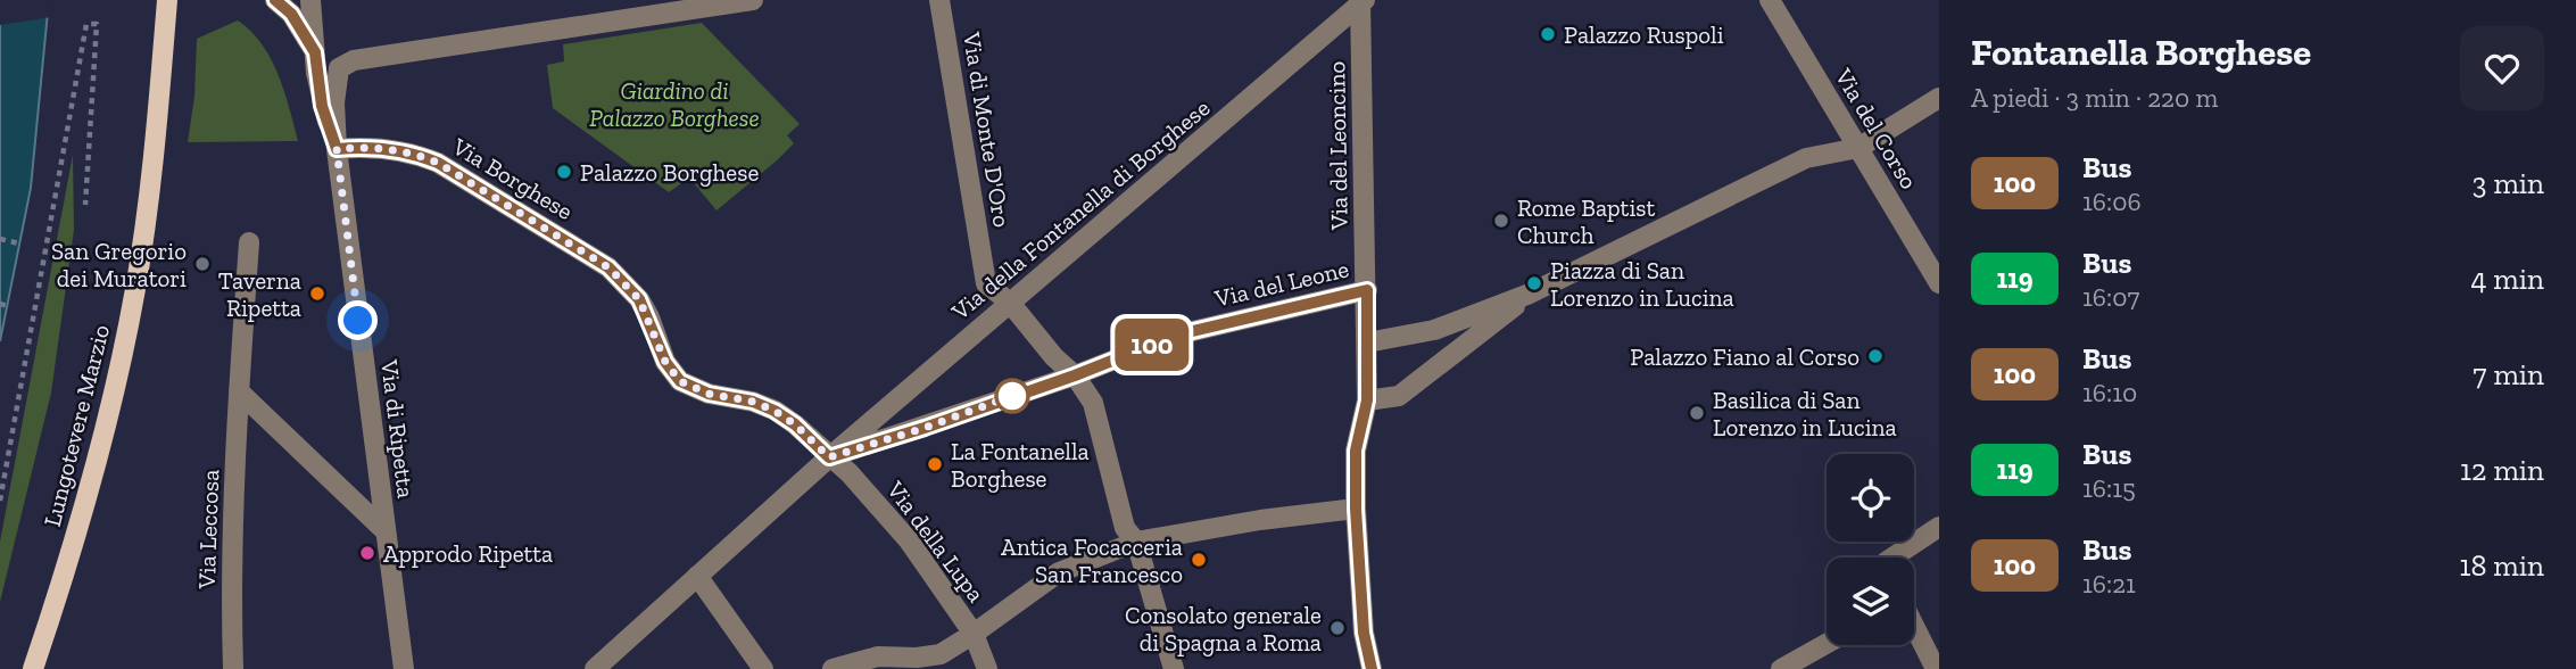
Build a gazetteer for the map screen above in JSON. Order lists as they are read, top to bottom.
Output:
{
  "streets": {
    "main road": ["Lungotevere Marzio"],
    "street": [
      "Via del Corso",
      "Via di Monte D'Oro",
      "Via del Leoncino",
      "Via Borghese",
      "Via della Fontanella di Borghese",
      "Via del Leone",
      "Via di Ripetta",
      "Via Leccosa",
      "Via della Lupa"
    ]
  },
  "crossings": [
    ["Via di Monte D'Oro", "Via della Fontanella di Borghese"],
    ["Via di Monte D'Oro", "Via del Leone"],
    ["Via del Leoncino", "Via della Fontanella di Borghese"],
    ["Via del Leoncino", "Via del Leone"],
    ["Via Borghese", "Via della Fontanella di Borghese"],
    ["Via Borghese", "Via del Leone"],
    ["Via Borghese", "Via di Ripetta"],
    ["Via Borghese", "Via della Lupa"],
    ["Via della Fontanella di Borghese", "Via del Leone"],
    ["Via della Fontanella di Borghese", "Via della Lupa"],
    ["Via del Leone", "Via della Lupa"]
  ],
  "parks": ["Giardino di Palazzo Borghese"],
  "places": [
    "Palazzo Ruspoli",
    "Palazzo Borghese",
    "Rome Baptist Church",
    "San Gregorio dei Muratori",
    "Piazza di San Lorenzo in Lucina",
    "Taverna Ripetta",
    "Palazzo Fiano al Corso",
    "Basilica di San Lorenzo in Lucina",
    "La Fontanella Borghese",
    "Approdo Ripetta",
    "Antica Focacceria San Francesco",
    "Consolato generale di Spagna a Roma"
  ],
  "lines": ["bus line 100"],
  "page": {
    "on_map": "100",
    "heading": ["Fontanella Borghese", "A piedi · 3 min · 220 m"],
    "list": [
      {
        "mark": "100",
        "name": "Bus",
        "note": "16:06",
        "value": "3 min"
      },
      {
        "mark": "119",
        "name": "Bus",
        "note": "16:07",
        "value": "4 min"
      },
      {
        "mark": "100",
        "name": "Bus",
        "note": "16:10",
        "value": "7 min"
      },
      {
        "mark": "119",
        "name": "Bus",
        "note": "16:15",
        "value": "12 min"
      },
      {
        "mark": "100",
        "name": "Bus",
        "note": "16:21",
        "value": "18 min"
      }
    ]
  }
}
